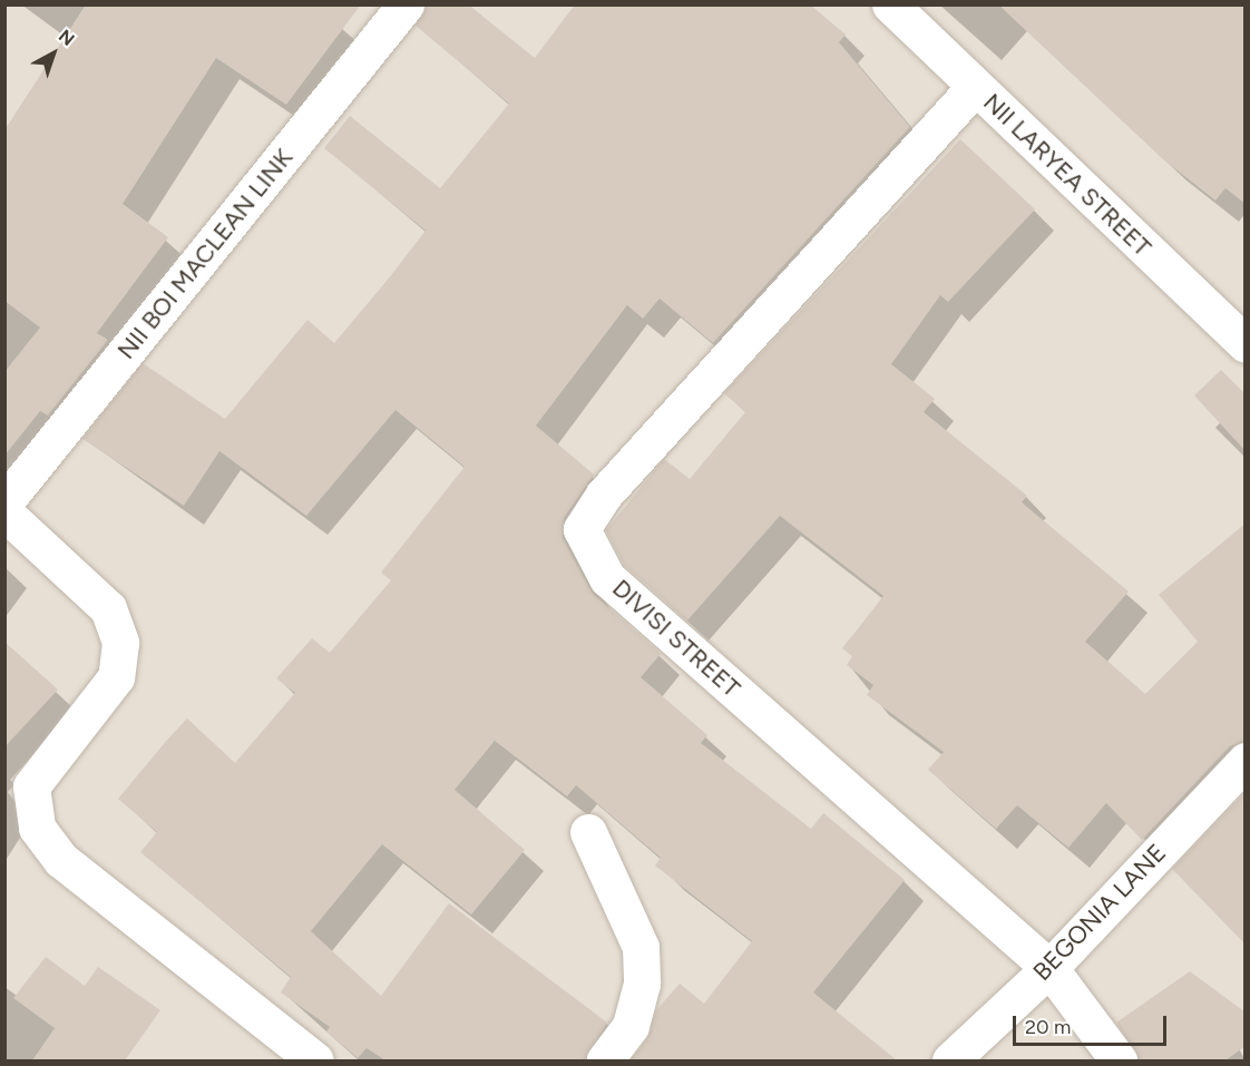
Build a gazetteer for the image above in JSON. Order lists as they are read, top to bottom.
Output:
{
  "streets": {
    "street": [
      "NII LARYEA STREET",
      "NII BOI MACLEAN LINK",
      "DIVISI STREET",
      "BEGONIA LANE"
    ]
  },
  "crossings": [
    ["NII LARYEA STREET", "DIVISI STREET"],
    ["DIVISI STREET", "BEGONIA LANE"]
  ],
  "scale_bar": "20 m",
  "north": "top right"
}
